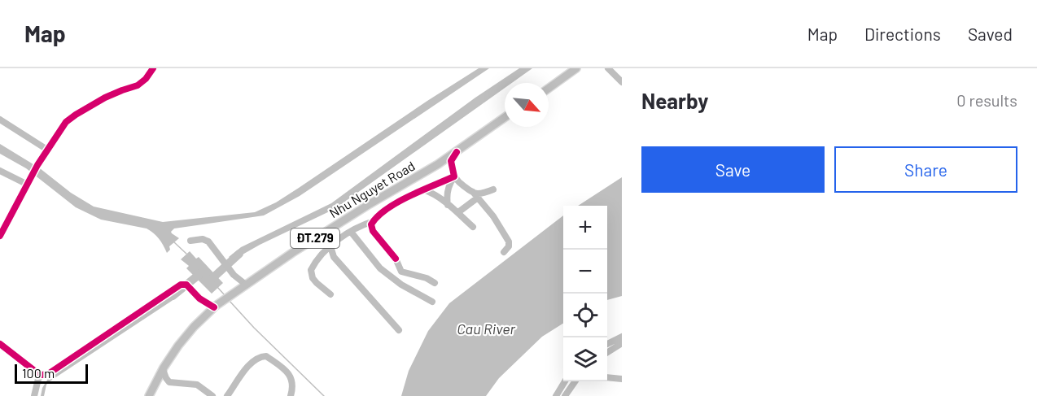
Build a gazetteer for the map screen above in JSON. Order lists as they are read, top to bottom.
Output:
{
  "streets": {
    "main road": ["Nhu Nguyet Road", "ĐT.279"]
  },
  "water": ["Cau River"],
  "scale_bar": "100 m",
  "north": "bottom right",
  "page": {
    "header": "Map",
    "nav": ["Map", "Directions", "Saved"],
    "heading": ["Nearby", "0 results"],
    "buttons": ["Save", "Share"],
    "map_buttons": ["+", "−"],
    "scale": "100 m"
  }
}
